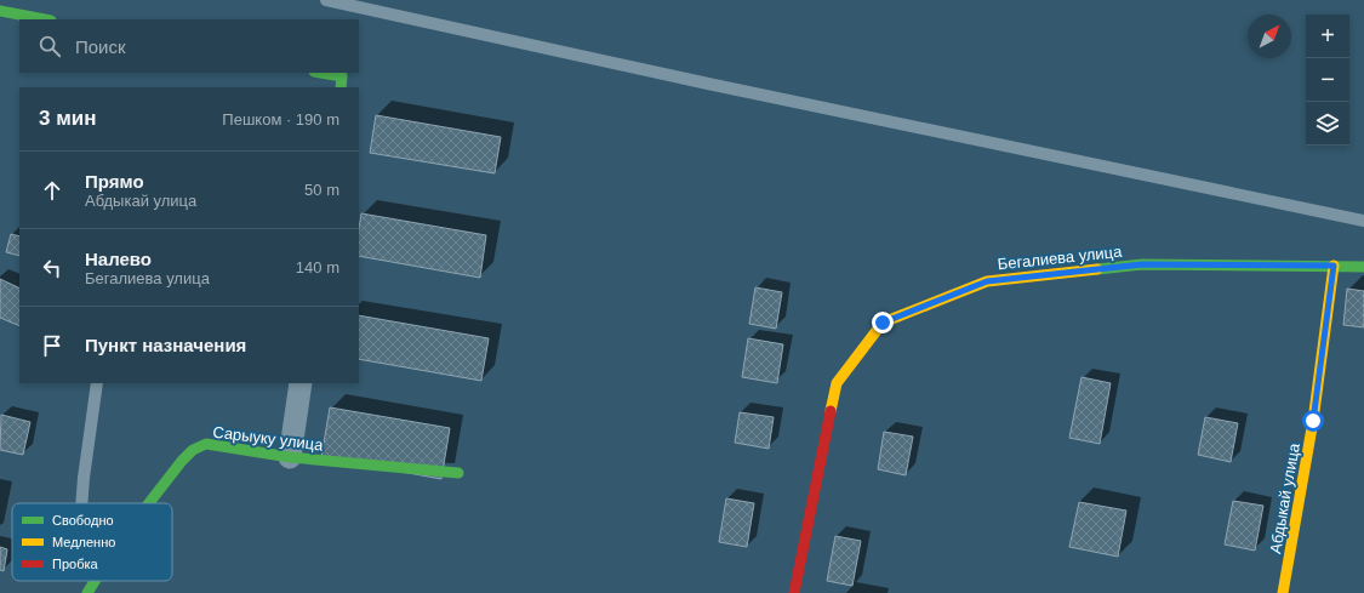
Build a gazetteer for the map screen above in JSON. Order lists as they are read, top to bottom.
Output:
{
  "streets": {
    "street": ["Бегалиева улица", "Сарыуку улица", "Абдыкай улица"]
  },
  "crossings": [
    ["Бегалиева улица", "Абдыкай улица"]
  ],
  "legend": ["Свободно", "Медленно", "Пробка"],
  "north": "top right",
  "page": {
    "map_buttons": ["+", "−"],
    "search": "Поиск",
    "heading": ["3 мин", "Пешком · 190 m"],
    "list": [
      ["Прямо", "Абдыкай улица", "50 m"],
      ["Налево", "Бегалиева улица", "140 m"],
      "Пункт назначения"
    ]
  }
}
